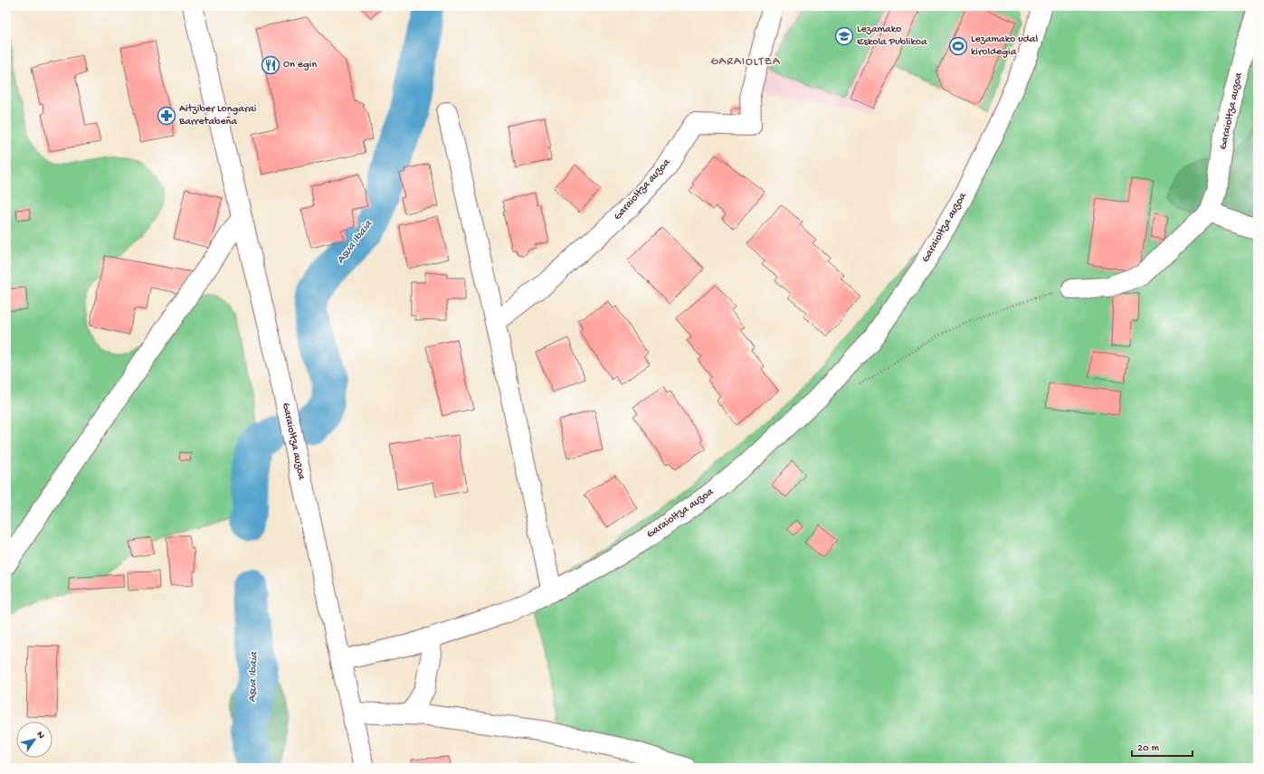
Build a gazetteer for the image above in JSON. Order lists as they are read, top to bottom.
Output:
{
  "streets": {
    "street": ["Garaioltza auzoa"]
  },
  "districts": ["GARAIOLTZA"],
  "water": ["Asua Ibaia"],
  "places": {
    "school or university": ["Lezamako Eskola Publikoa"],
    "sports": ["Lezamako udal kiroldegia"],
    "restaurant": ["On egin"],
    "pharmacy": ["Aitziber Longarai Barretabeña"]
  },
  "scale_bar": "20 m",
  "north": "top right"
}
